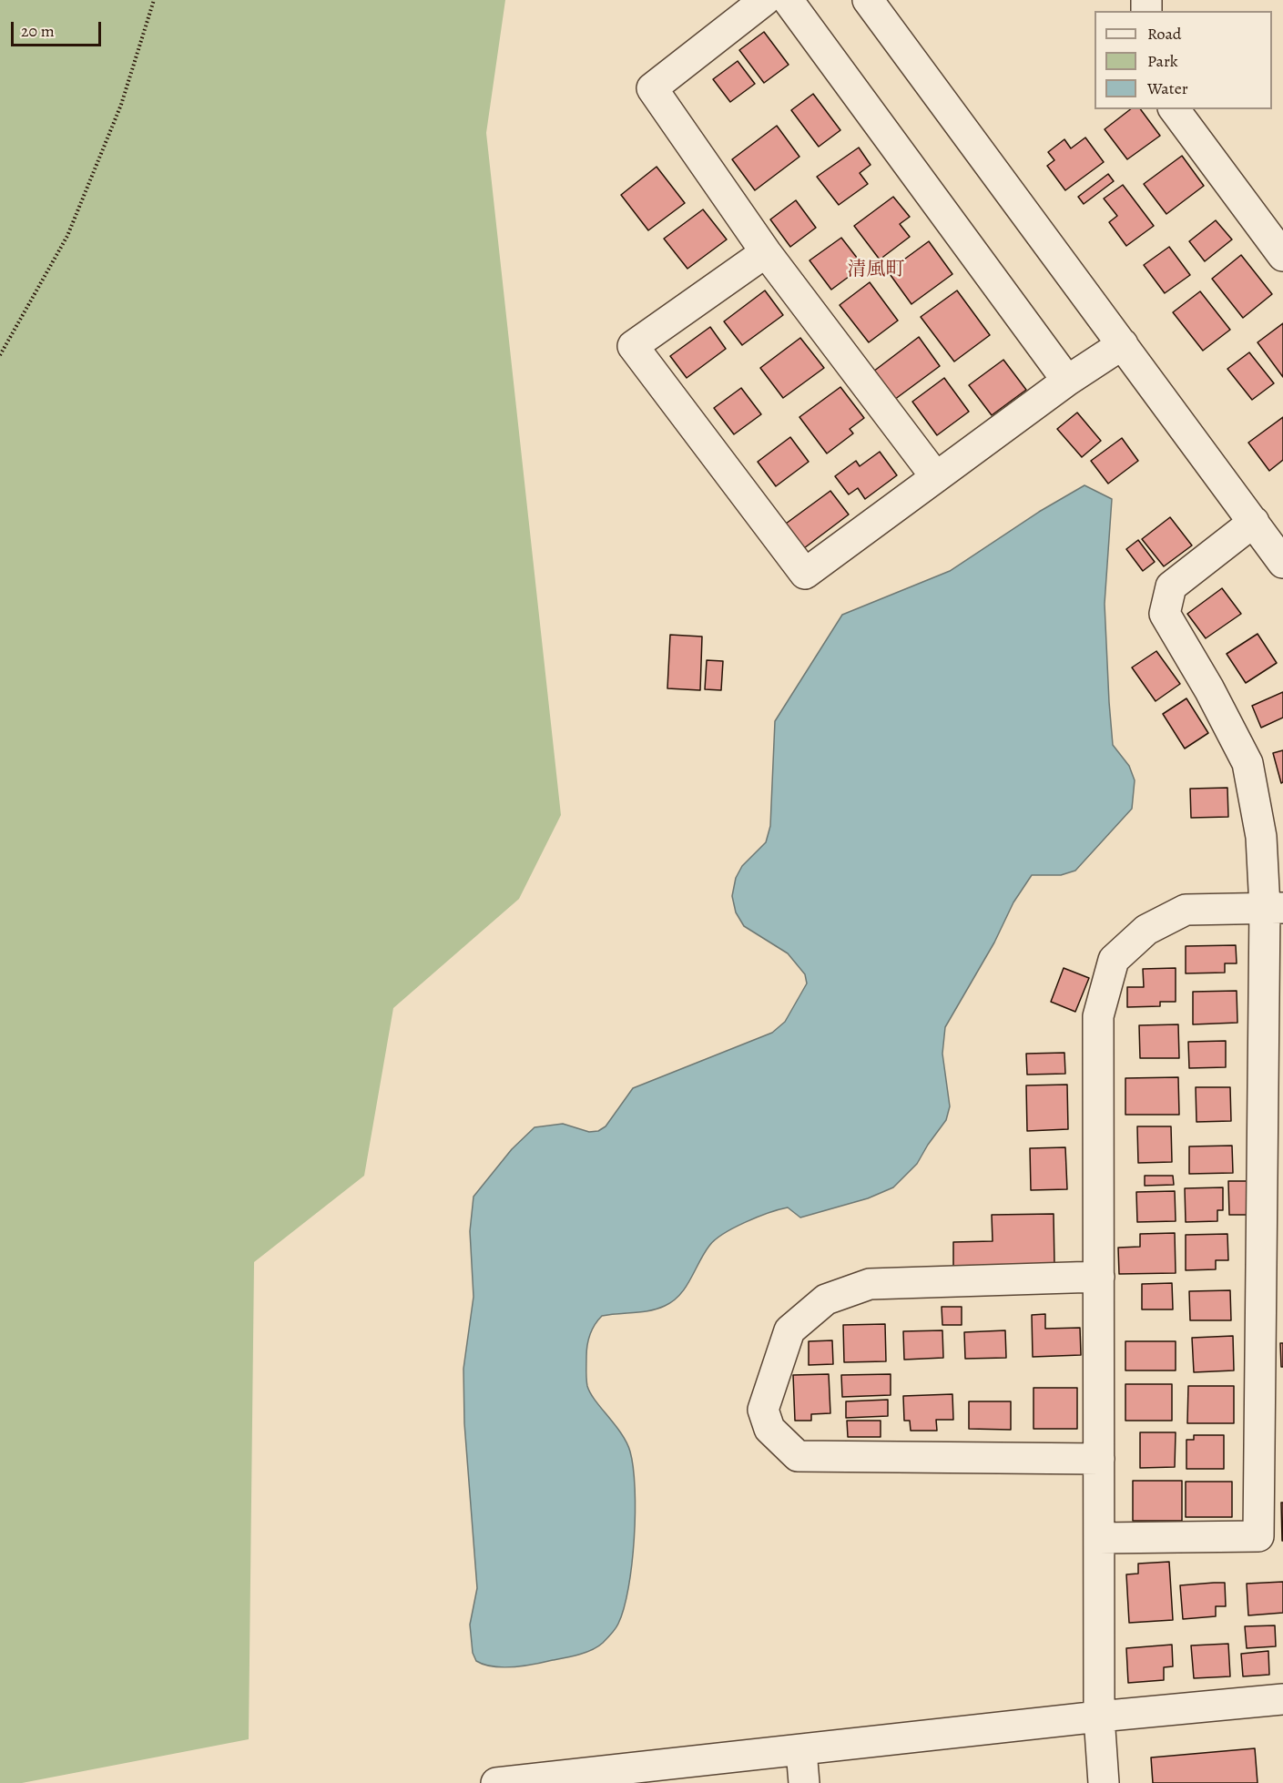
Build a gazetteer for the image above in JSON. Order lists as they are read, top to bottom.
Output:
{
  "districts": ["清風町"],
  "legend": ["Road", "Park", "Water"],
  "scale_bar": "20 m"
}
